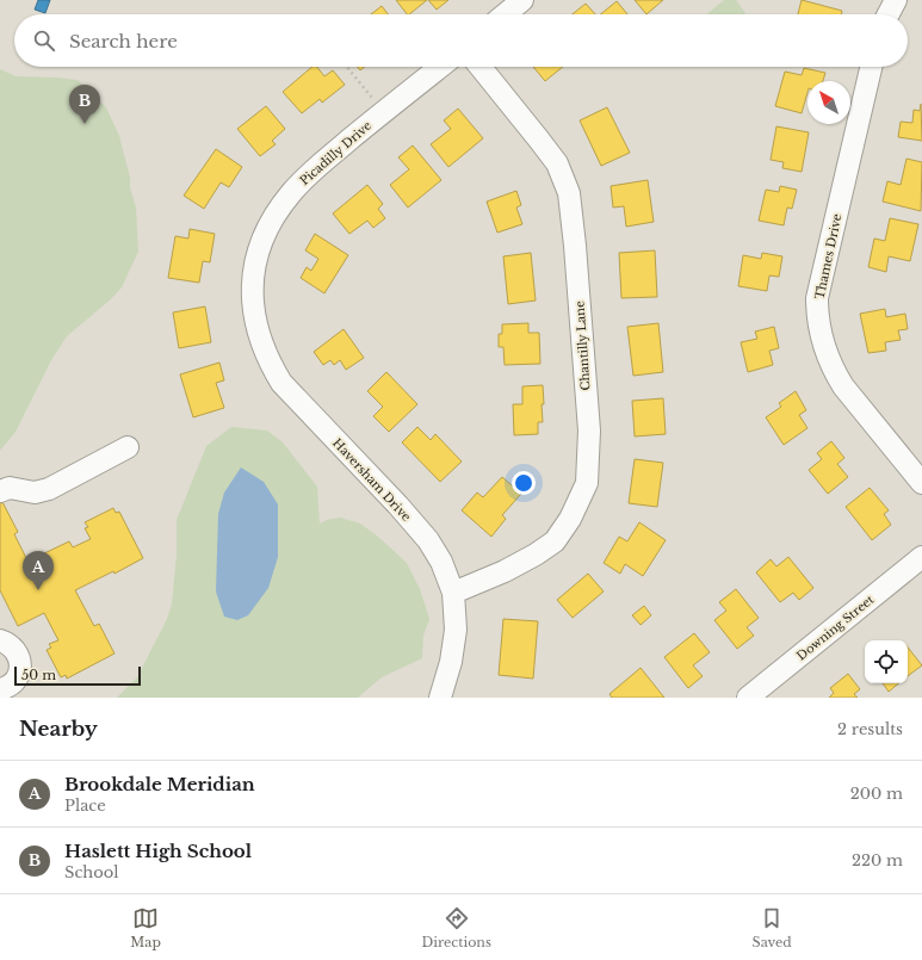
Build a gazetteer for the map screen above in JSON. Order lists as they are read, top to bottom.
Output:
{
  "streets": {
    "street": [
      "Picadilly Drive",
      "Thames Drive",
      "Chantilly Lane",
      "Haversham Drive",
      "Downing Street"
    ]
  },
  "crossings": [
    ["Picadilly Drive", "Haversham Drive"],
    ["Chantilly Lane", "Haversham Drive"]
  ],
  "scale_bar": "50 m",
  "north": "top left",
  "page": {
    "search": "Search here",
    "pins": ["B", "A"],
    "scale": "50 m",
    "heading": ["Nearby", "2 results"],
    "list": [
      {
        "mark": "A",
        "name": "Brookdale Meridian",
        "note": "Place",
        "value": "200 m"
      },
      {
        "mark": "B",
        "name": "Haslett High School",
        "note": "School",
        "value": "220 m"
      }
    ],
    "nav": ["Map", "Directions", "Saved"]
  }
}
